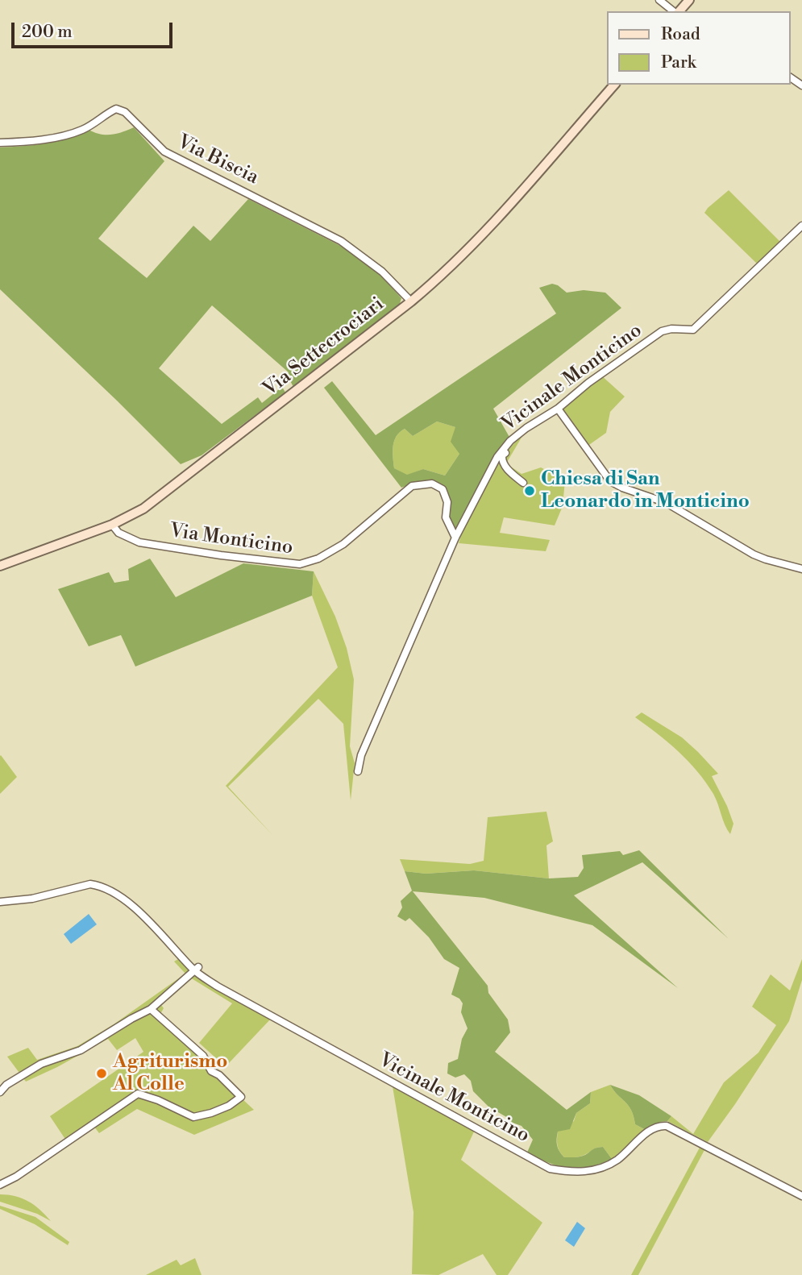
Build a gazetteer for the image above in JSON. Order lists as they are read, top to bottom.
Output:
{
  "streets": {
    "main road": ["Via Settecrociari"],
    "street": ["Via Biscia", "Vicinale Monticino", "Via Monticino"]
  },
  "crossings": [
    ["Via Biscia", "Via Settecrociari"],
    ["Via Settecrociari", "Via Monticino"],
    ["Vicinale Monticino", "Via Monticino"]
  ],
  "places": ["Chiesa di San Leonardo in Monticino", "Agriturismo Al Colle"],
  "legend": ["Road", "Park"],
  "scale_bar": "200 m"
}
